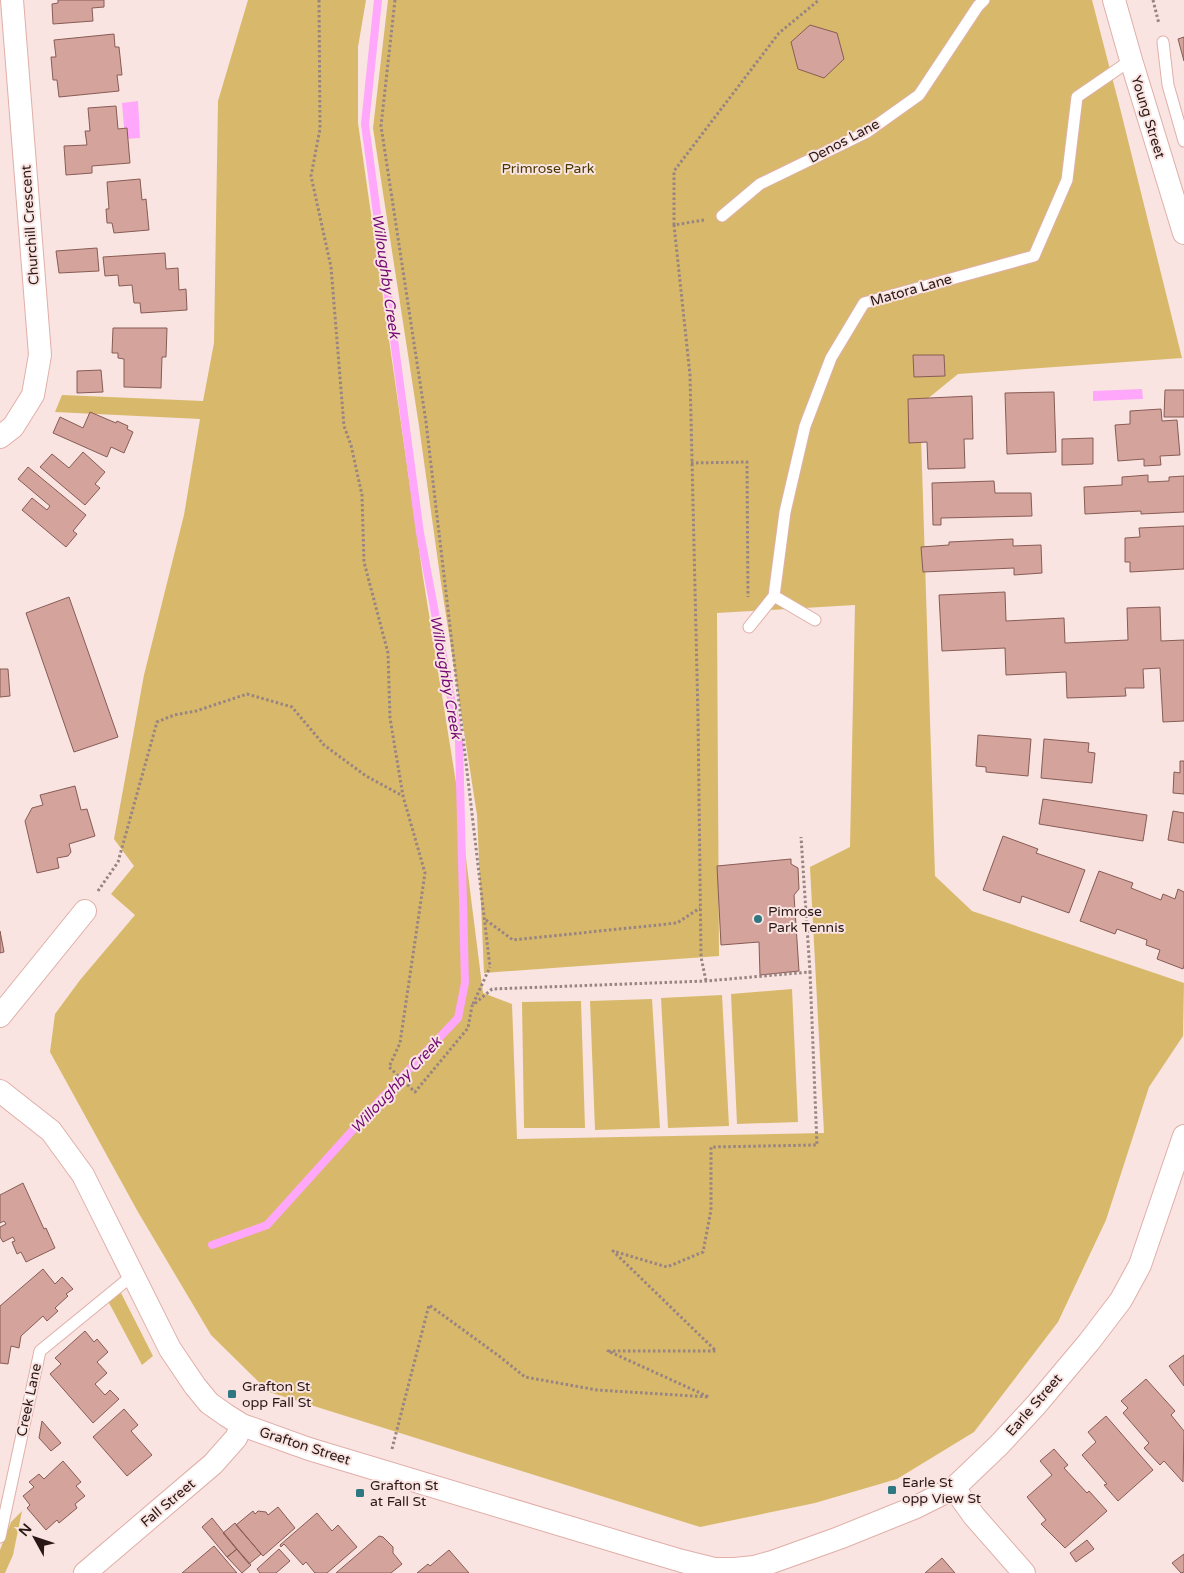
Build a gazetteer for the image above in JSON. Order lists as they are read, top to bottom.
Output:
{
  "streets": {
    "street": [
      "Young Street",
      "Churchill Crescent",
      "Earle Street",
      "Grafton Street",
      "Fall Street"
    ],
    "lane": ["Denos Lane", "Matora Lane", "Creek Lane"]
  },
  "crossings": [
    ["Young Street", "Matora Lane"],
    ["Creek Lane", "Grafton Street"],
    ["Earle Street", "Grafton Street"],
    ["Grafton Street", "Fall Street"]
  ],
  "water": ["Willoughby Creek"],
  "parks": ["Primrose Park"],
  "places": {
    "other": ["Pimrose Park Tennis"],
    "transit": ["Grafton St opp Fall St", "Earle St opp View St", "Grafton St at Fall St"]
  },
  "north": "top left"
}
